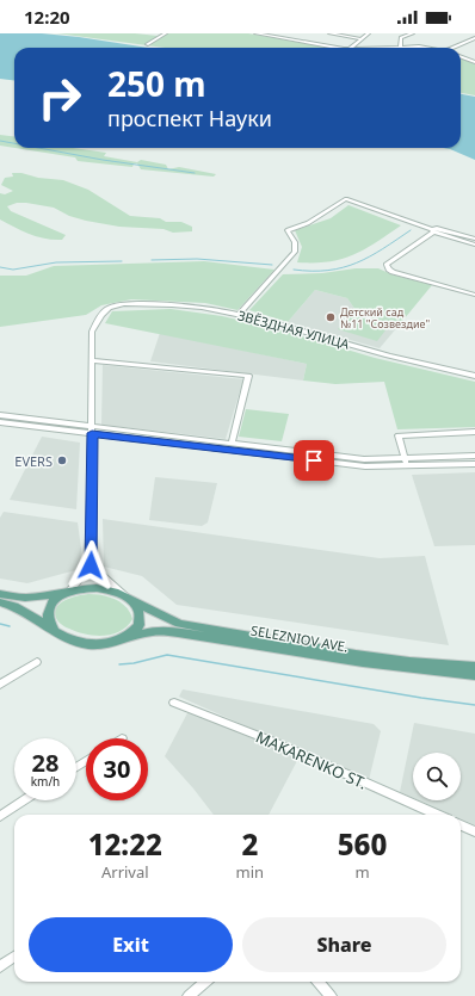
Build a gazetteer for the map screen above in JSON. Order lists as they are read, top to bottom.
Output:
{
  "streets": {
    "main road": ["SELEZNIOV AVE."],
    "street": ["ЗВЁЗДНАЯ УЛИЦА", "MAKARENKO ST."]
  },
  "places": ["Детский сад №11 \"Созвездие\"", "EVERS"],
  "page": {
    "status": "12:20",
    "turn": ["250 m", "проспект Науки"],
    "speed": "28 km/h",
    "limit": "30",
    "eta": [
      "12:22",
      "Arrival",
      "2",
      "min",
      "560",
      "m"
    ],
    "buttons": ["Exit", "Share"]
  }
}
